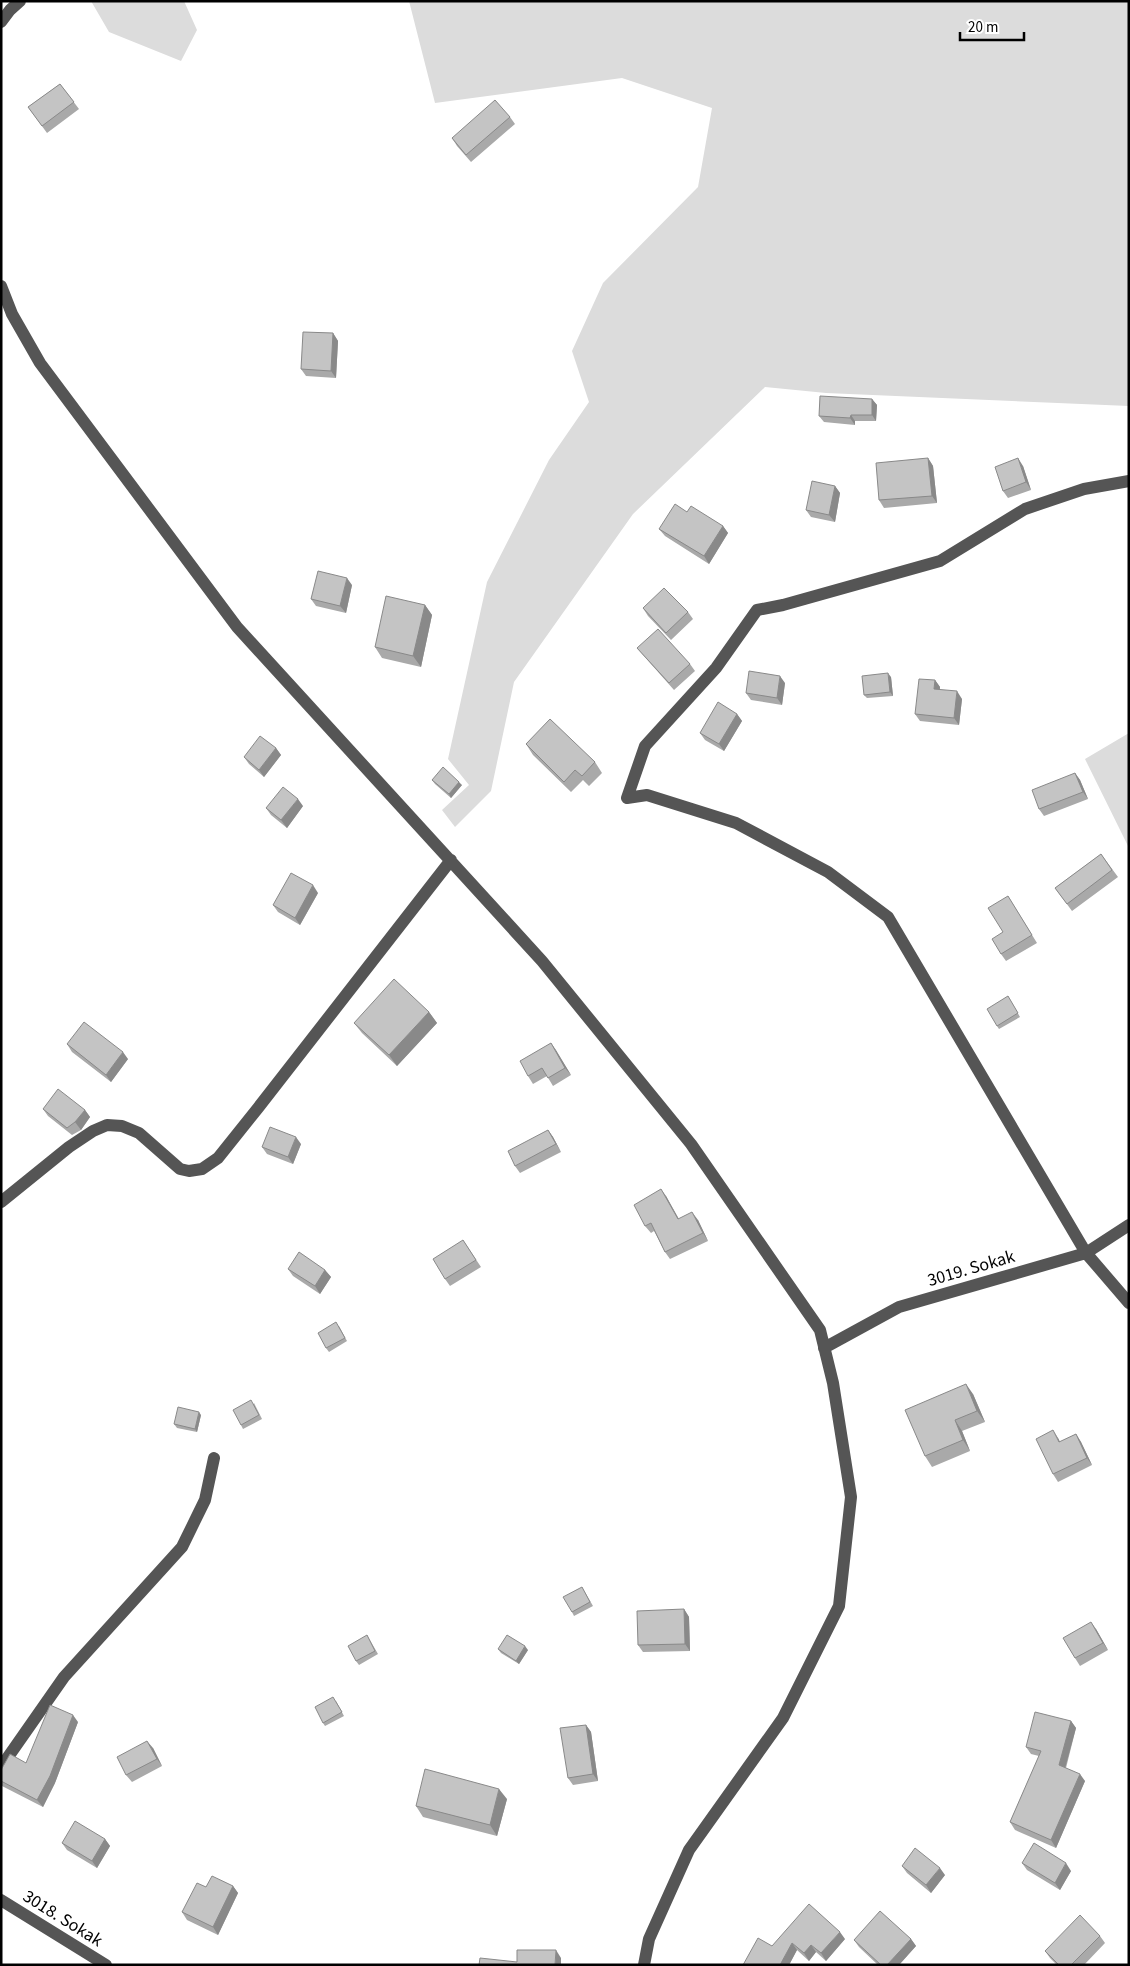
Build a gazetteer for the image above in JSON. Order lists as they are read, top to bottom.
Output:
{
  "streets": {
    "street": ["3019. Sokak", "3018. Sokak"]
  },
  "scale_bar": "20 m"
}
